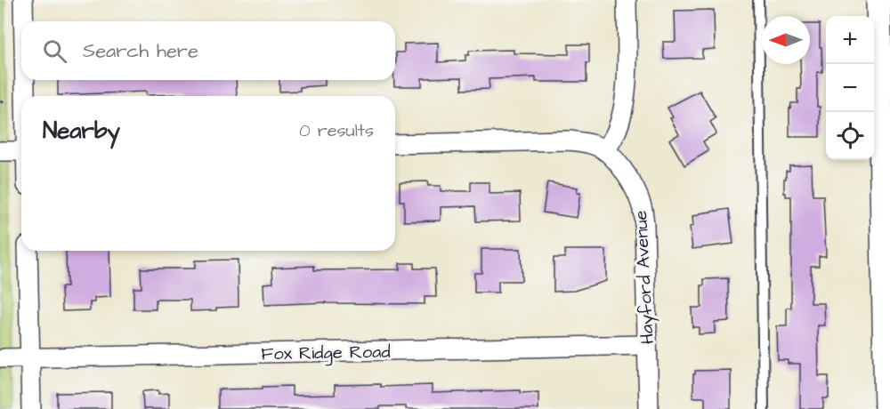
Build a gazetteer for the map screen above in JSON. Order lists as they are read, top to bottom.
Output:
{
  "streets": {
    "street": ["Hayford Avenue", "Fox Ridge Road"]
  },
  "crossings": [
    ["Hayford Avenue", "Fox Ridge Road"]
  ],
  "north": "left",
  "page": {
    "map_buttons": ["+", "−"],
    "search": "Search here",
    "heading": ["Nearby", "0 results"]
  }
}
